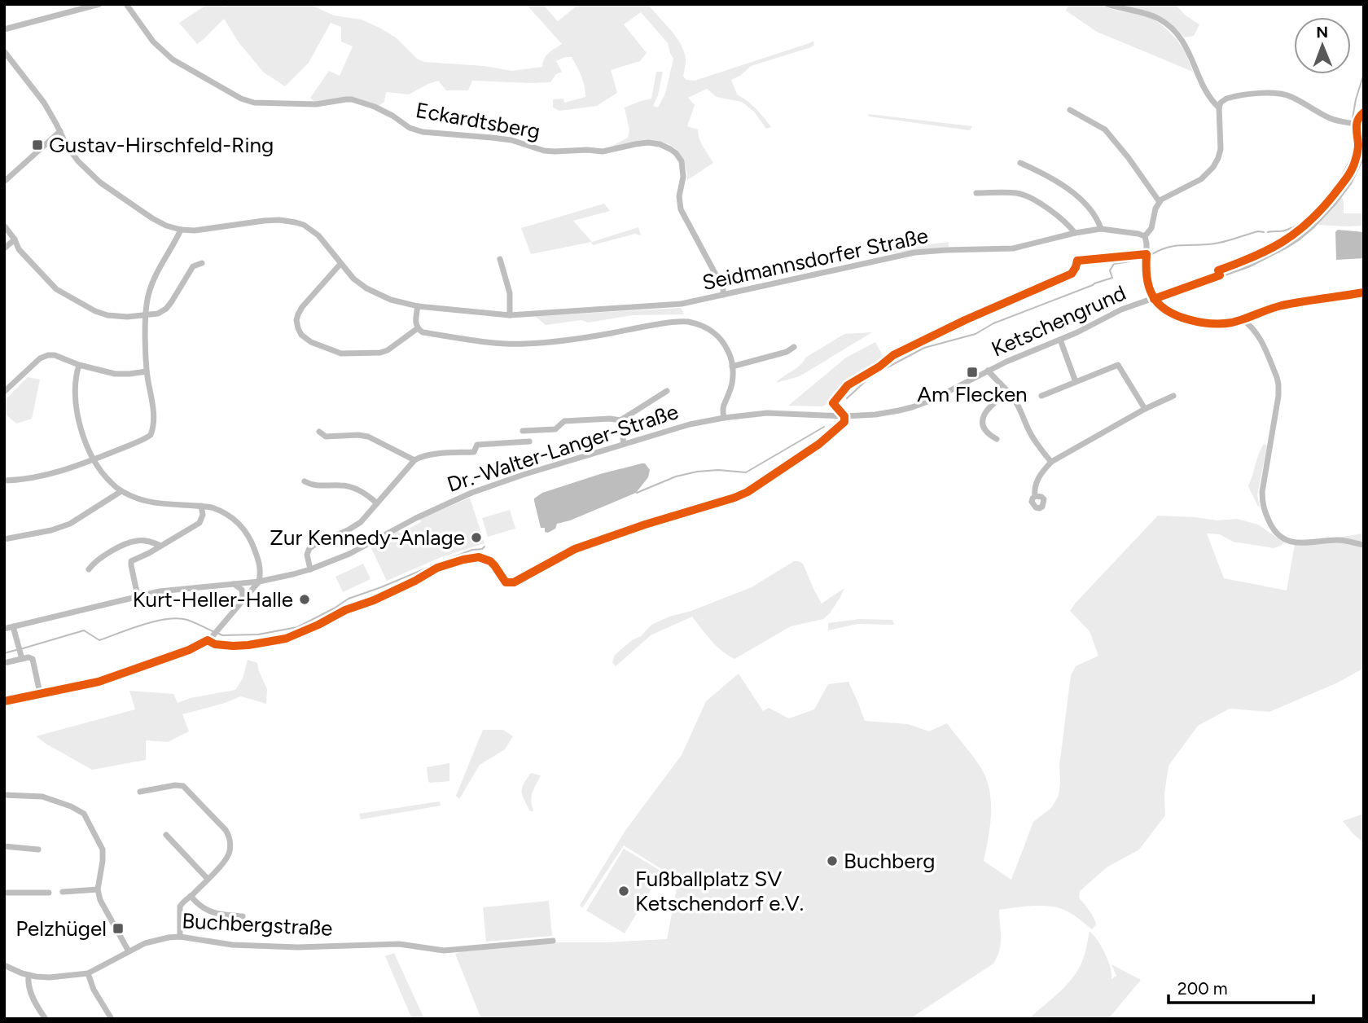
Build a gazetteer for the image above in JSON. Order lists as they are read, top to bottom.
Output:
{
  "streets": {
    "street": [
      "Eckardtsberg",
      "Seidmannsdorfer Straße",
      "Ketschengrund",
      "Dr.-Walter-Langer-Straße",
      "Buchbergstraße"
    ]
  },
  "crossings": [
    ["Eckardtsberg", "Seidmannsdorfer Straße"],
    ["Ketschengrund", "Dr.-Walter-Langer-Straße"]
  ],
  "places": {
    "transit": ["Gustav-Hirschfeld-Ring", "Am Flecken", "Pelzhügel"],
    "other": [
      "Zur Kennedy-Anlage",
      "Kurt-Heller-Halle",
      "Buchberg",
      "Fußballplatz SV Ketschendorf e.V."
    ]
  },
  "scale_bar": "200 m",
  "north": "top"
}
